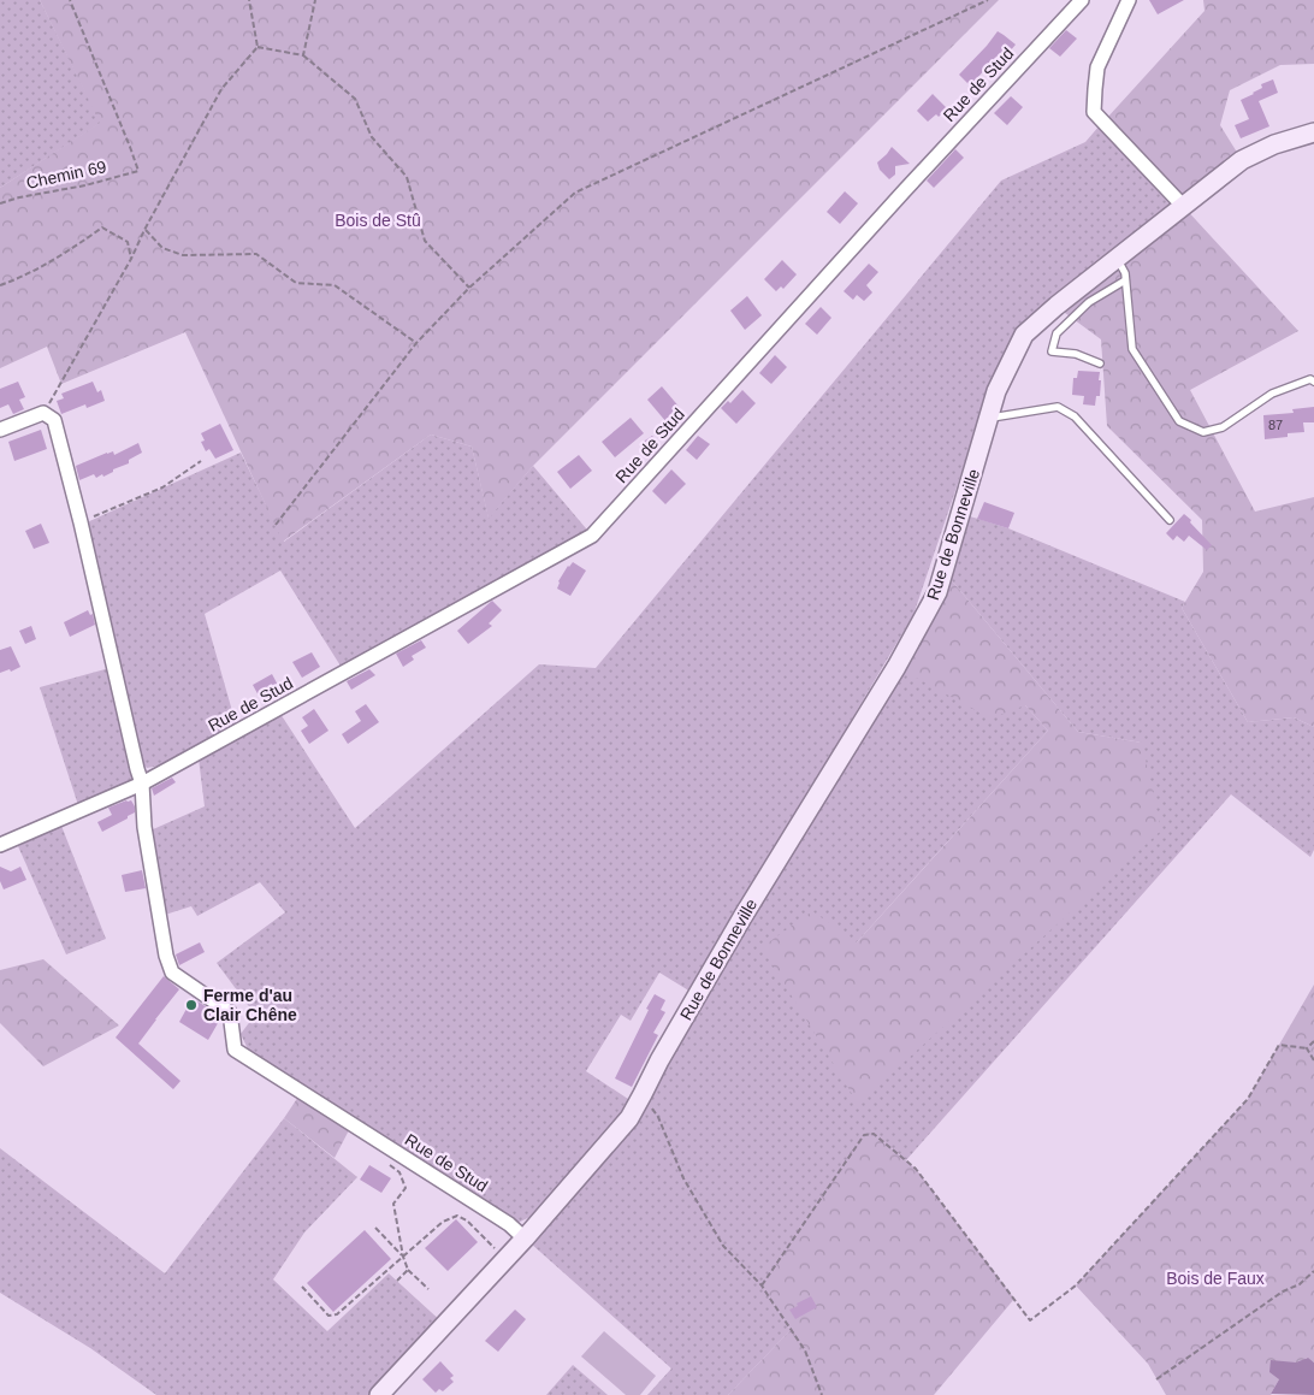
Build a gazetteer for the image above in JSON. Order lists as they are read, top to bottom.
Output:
{
  "streets": {
    "street": ["Rue de Stud", "Rue de Bonneville"],
    "path": ["Chemin 69"]
  },
  "crossings": [
    ["Rue de Stud", "Rue de Bonneville"]
  ],
  "parks": ["Bois de Stû", "Bois de Faux"],
  "places": ["Ferme d'au Clair Chêne"],
  "house_numbers": ["87"]
}
